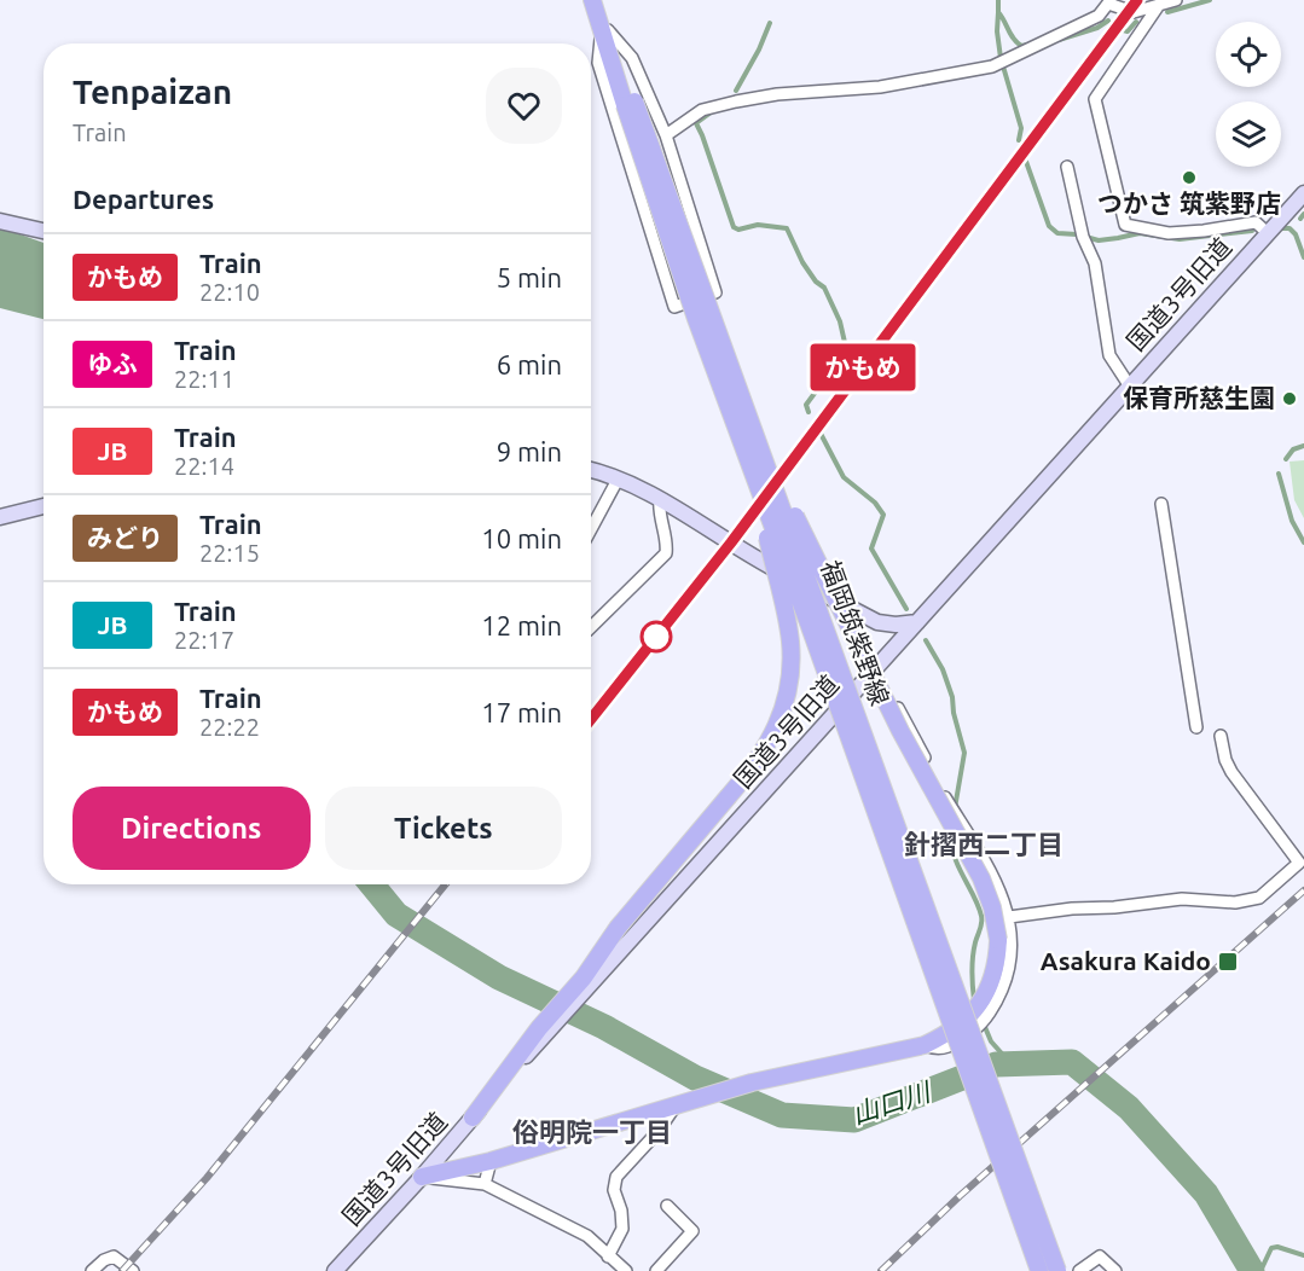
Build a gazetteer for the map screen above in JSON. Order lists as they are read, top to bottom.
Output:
{
  "streets": {
    "main road": ["福岡筑紫野線"],
    "street": ["国道3号旧道"]
  },
  "districts": ["針摺西二丁目", "俗明院一丁目"],
  "water": ["山口川"],
  "places": {
    "other": ["つかさ 筑紫野店", "保育所慈生園"],
    "transit": ["Asakura Kaido"]
  },
  "page": {
    "on_map": "かもめ",
    "heading": [
      ["Tenpaizan", "Train"],
      "Departures"
    ],
    "list": [
      {
        "mark": "かもめ",
        "name": "Train",
        "note": "22:10",
        "value": "5 min"
      },
      {
        "mark": "ゆふ",
        "name": "Train",
        "note": "22:11",
        "value": "6 min"
      },
      {
        "mark": "JB",
        "name": "Train",
        "note": "22:14",
        "value": "9 min"
      },
      {
        "mark": "みどり",
        "name": "Train",
        "note": "22:15",
        "value": "10 min"
      },
      {
        "mark": "JB",
        "name": "Train",
        "note": "22:17",
        "value": "12 min"
      },
      {
        "mark": "かもめ",
        "name": "Train",
        "note": "22:22",
        "value": "17 min"
      }
    ],
    "buttons": ["Directions", "Tickets"]
  }
}
